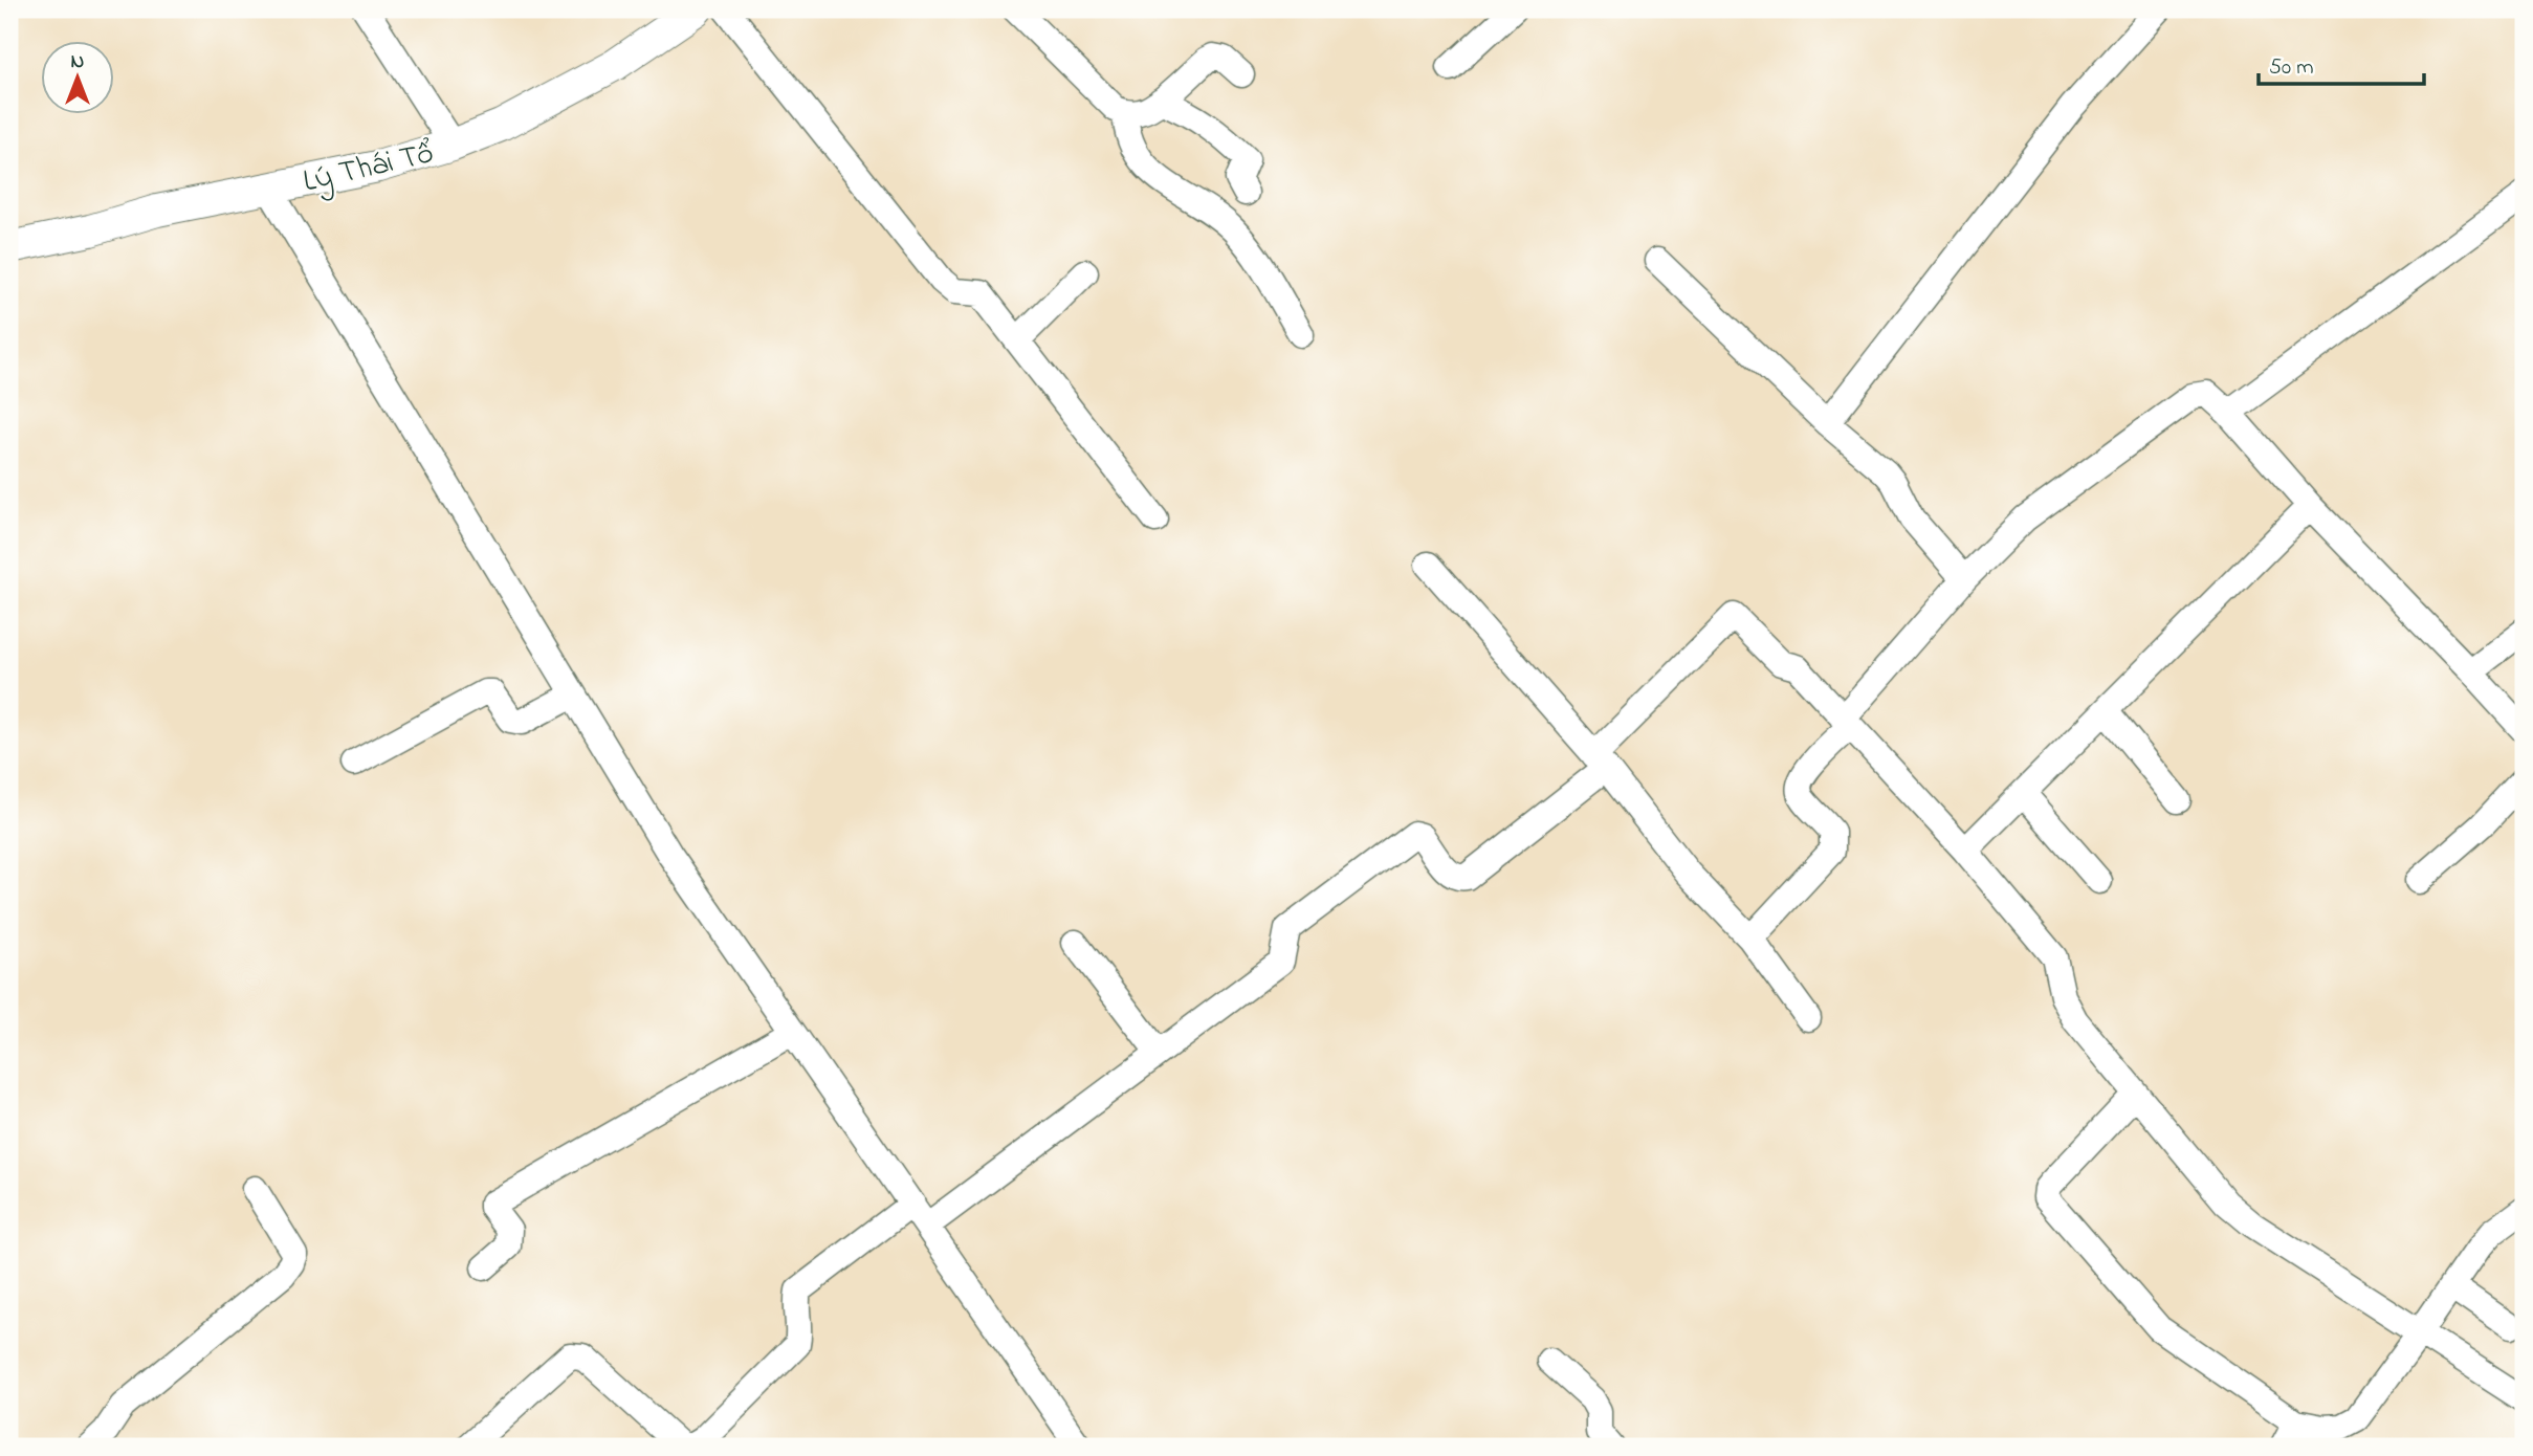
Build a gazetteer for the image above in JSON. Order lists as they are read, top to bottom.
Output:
{
  "streets": {
    "main road": ["Lý Thái Tổ"]
  },
  "scale_bar": "50 m",
  "north": "top"
}
